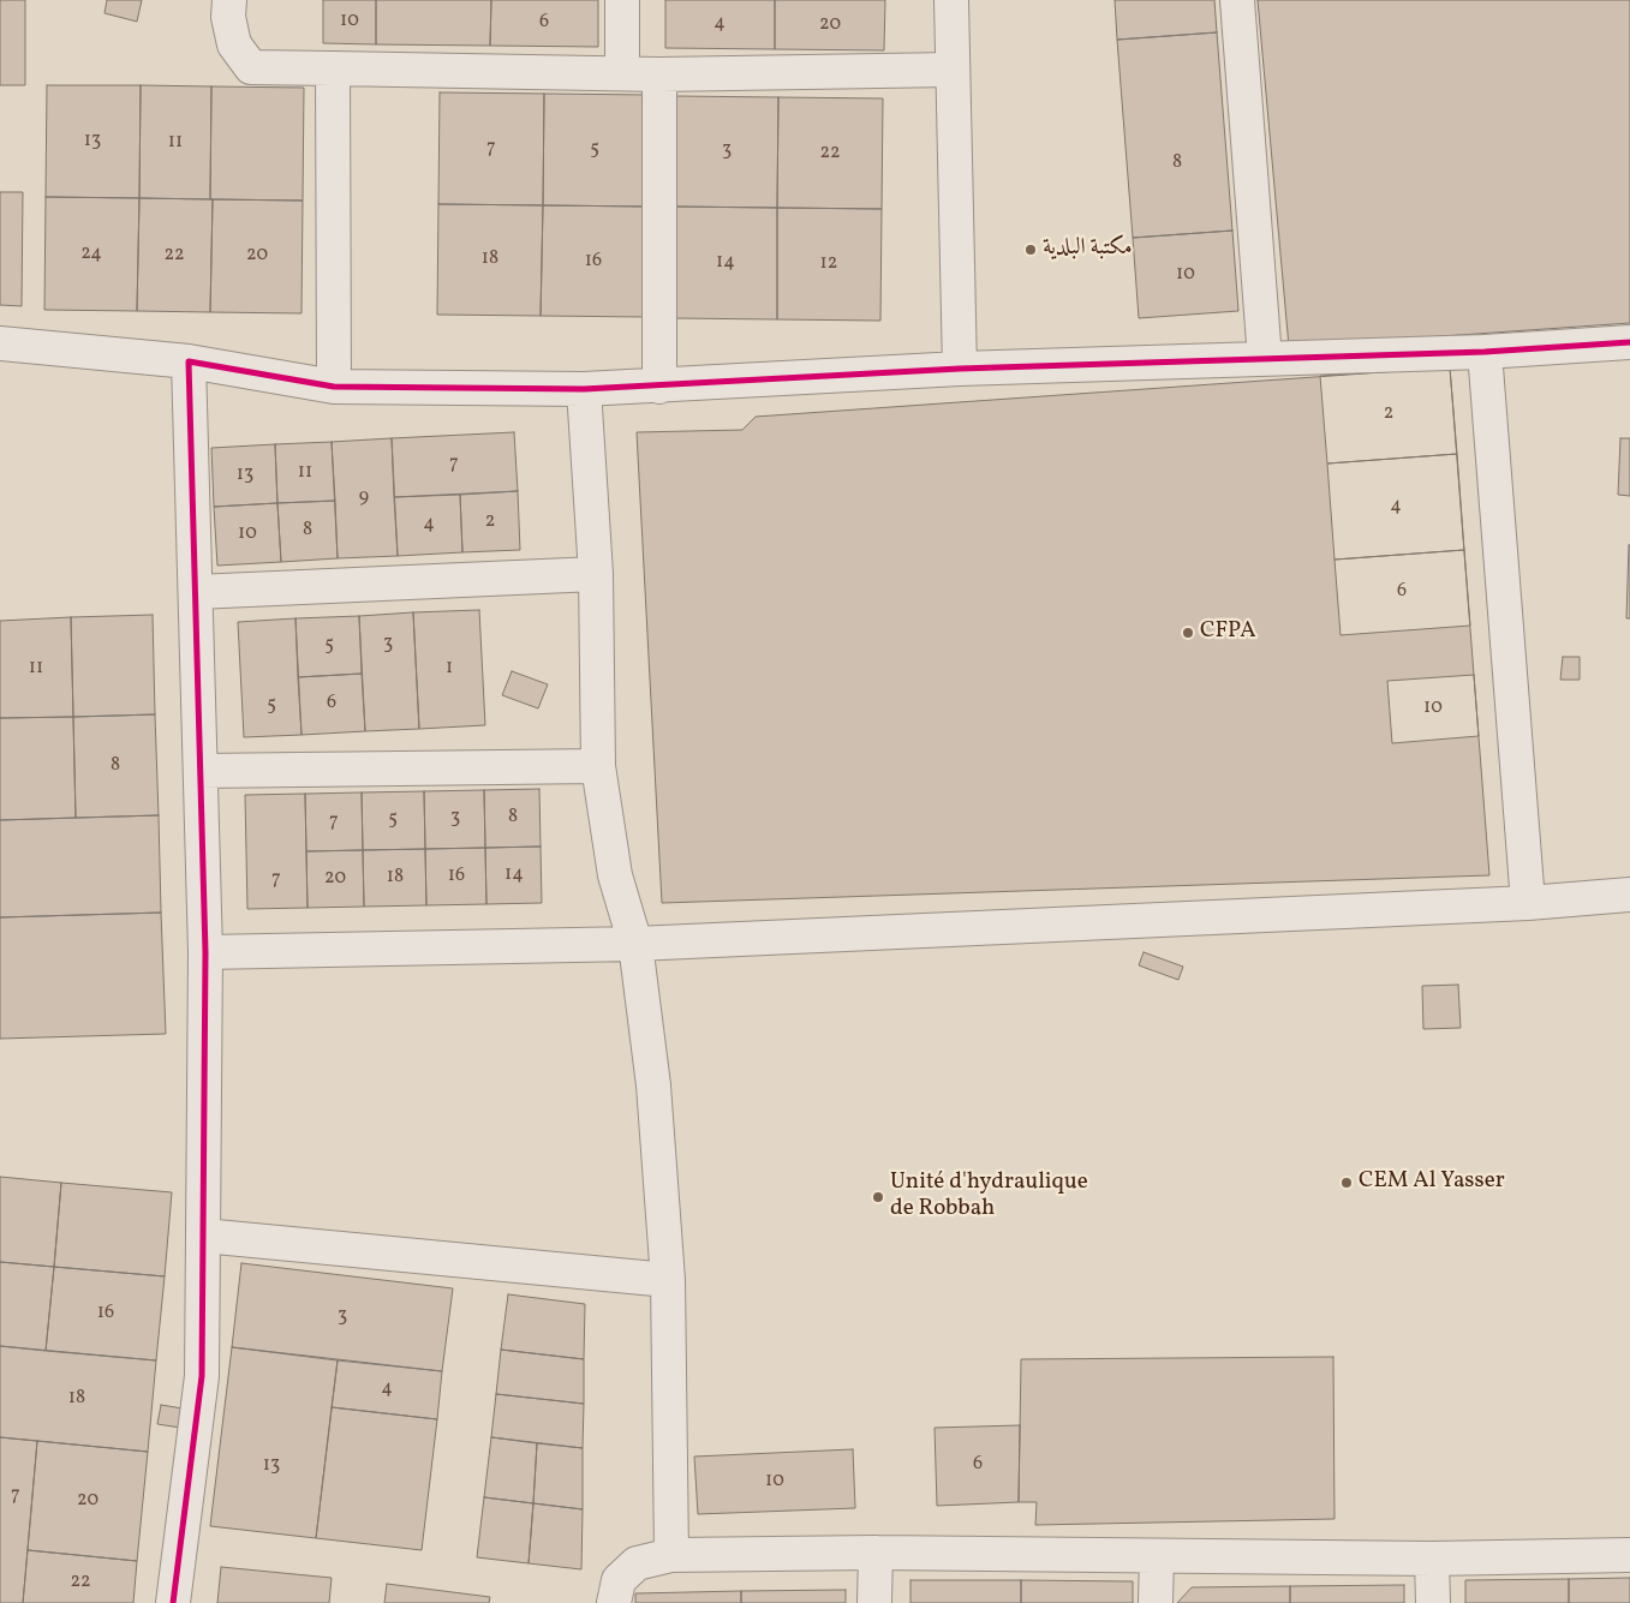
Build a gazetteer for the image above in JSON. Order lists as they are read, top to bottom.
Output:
{
  "places": [
    "مكتبة البلدية",
    "CFPA",
    "CEM Al Yasser",
    "Unité d'hydraulique de Robbah"
  ],
  "house_numbers": [
    "10",
    "6",
    "4",
    "20",
    "13",
    "11",
    "7",
    "5",
    "3",
    "22",
    "8",
    "24",
    "22",
    "20",
    "18",
    "16",
    "14",
    "12",
    "10",
    "2",
    "7",
    "11",
    "13",
    "9",
    "4",
    "2",
    "4",
    "8",
    "10",
    "6",
    "3",
    "5",
    "11",
    "1",
    "6",
    "5",
    "10",
    "8",
    "8",
    "3",
    "5",
    "7",
    "14",
    "16",
    "18",
    "20",
    "7",
    "16",
    "3",
    "4",
    "18",
    "6",
    "13",
    "10",
    "7",
    "20",
    "22"
  ]
}
